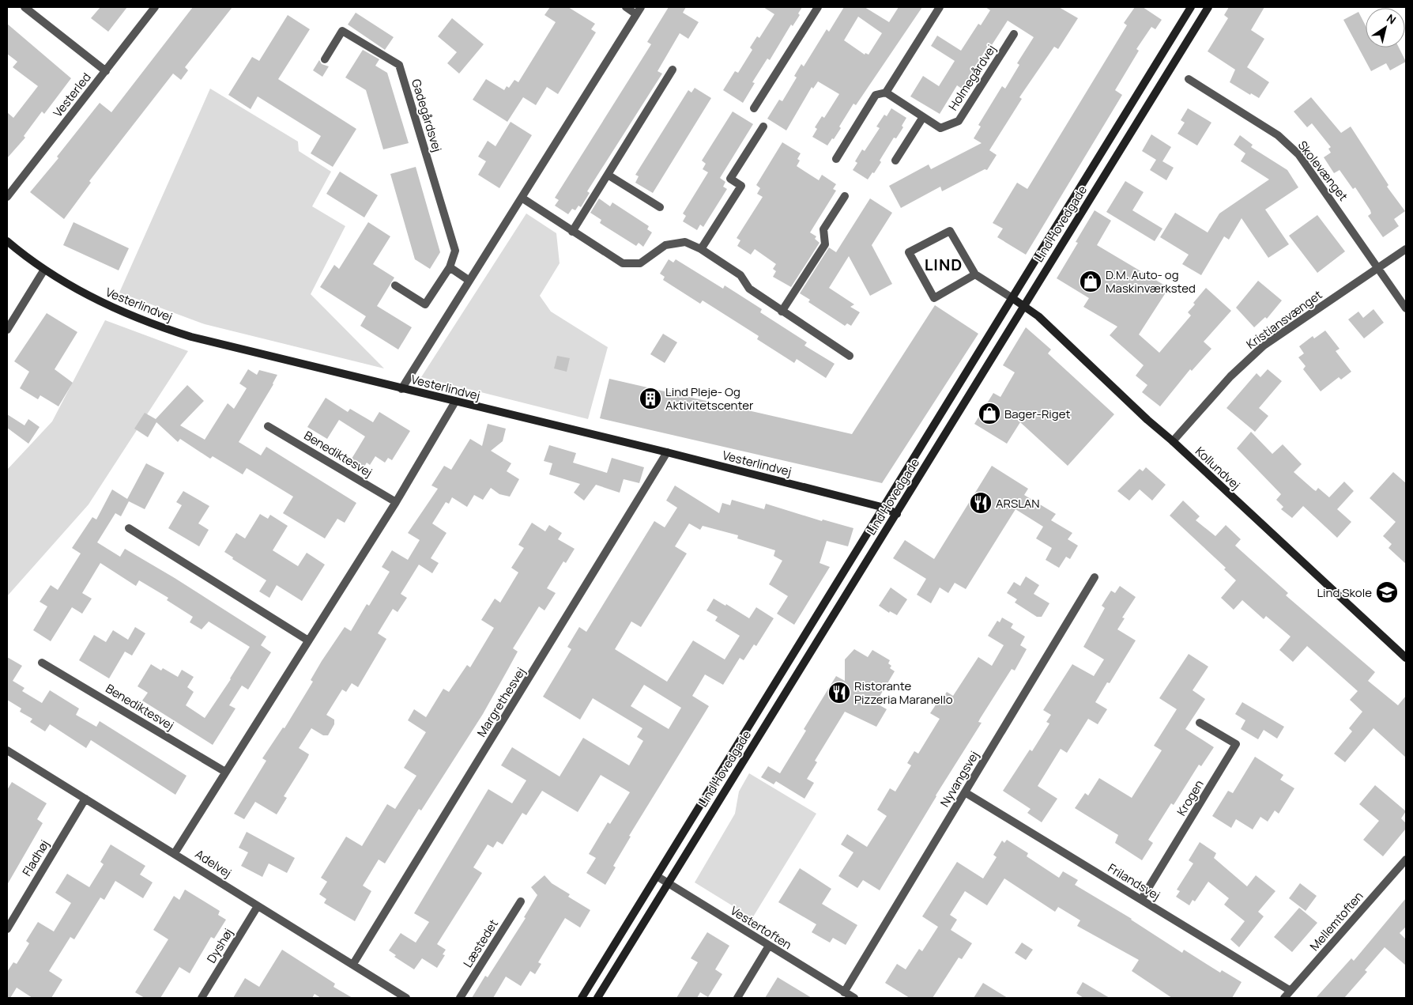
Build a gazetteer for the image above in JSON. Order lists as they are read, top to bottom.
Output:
{
  "streets": {
    "main road": ["Lind Hovedgade", "Vesterlindvej", "Kollundvej"],
    "street": [
      "Holmegårdvej",
      "Vesterled",
      "Gadegårdsvej",
      "Skolevænget",
      "Kristiansvænget",
      "Benediktesvej",
      "Margrethesvej",
      "Nyvangsvej",
      "Krogen",
      "Fladhøj",
      "Adelvej",
      "Frilandsvej",
      "Mellemtoften",
      "Vestertoften",
      "Læstedet",
      "Dyshøj"
    ]
  },
  "crossings": [
    ["Skolevænget", "Kristiansvænget"],
    ["Lind Hovedgade", "Vesterlindvej"],
    ["Lind Hovedgade", "Kollundvej"],
    ["Lind Hovedgade", "Vestertoften"],
    ["Vesterlindvej", "Margrethesvej"],
    ["Kristiansvænget", "Kollundvej"],
    ["Margrethesvej", "Adelvej"],
    ["Nyvangsvej", "Frilandsvej"],
    ["Nyvangsvej", "Vestertoften"],
    ["Krogen", "Frilandsvej"],
    ["Fladhøj", "Adelvej"],
    ["Adelvej", "Dyshøj"],
    ["Frilandsvej", "Mellemtoften"]
  ],
  "districts": ["LIND"],
  "places": {
    "shop": ["D.M. Auto- og Maskinværksted", "Bager-Riget"],
    "building": ["Lind Pleje- Og Aktivitetscenter"],
    "restaurant": ["ARSLAN", "Ristorante Pizzeria Maranello"],
    "school or university": ["Lind Skole"]
  },
  "north": "top right"
}
